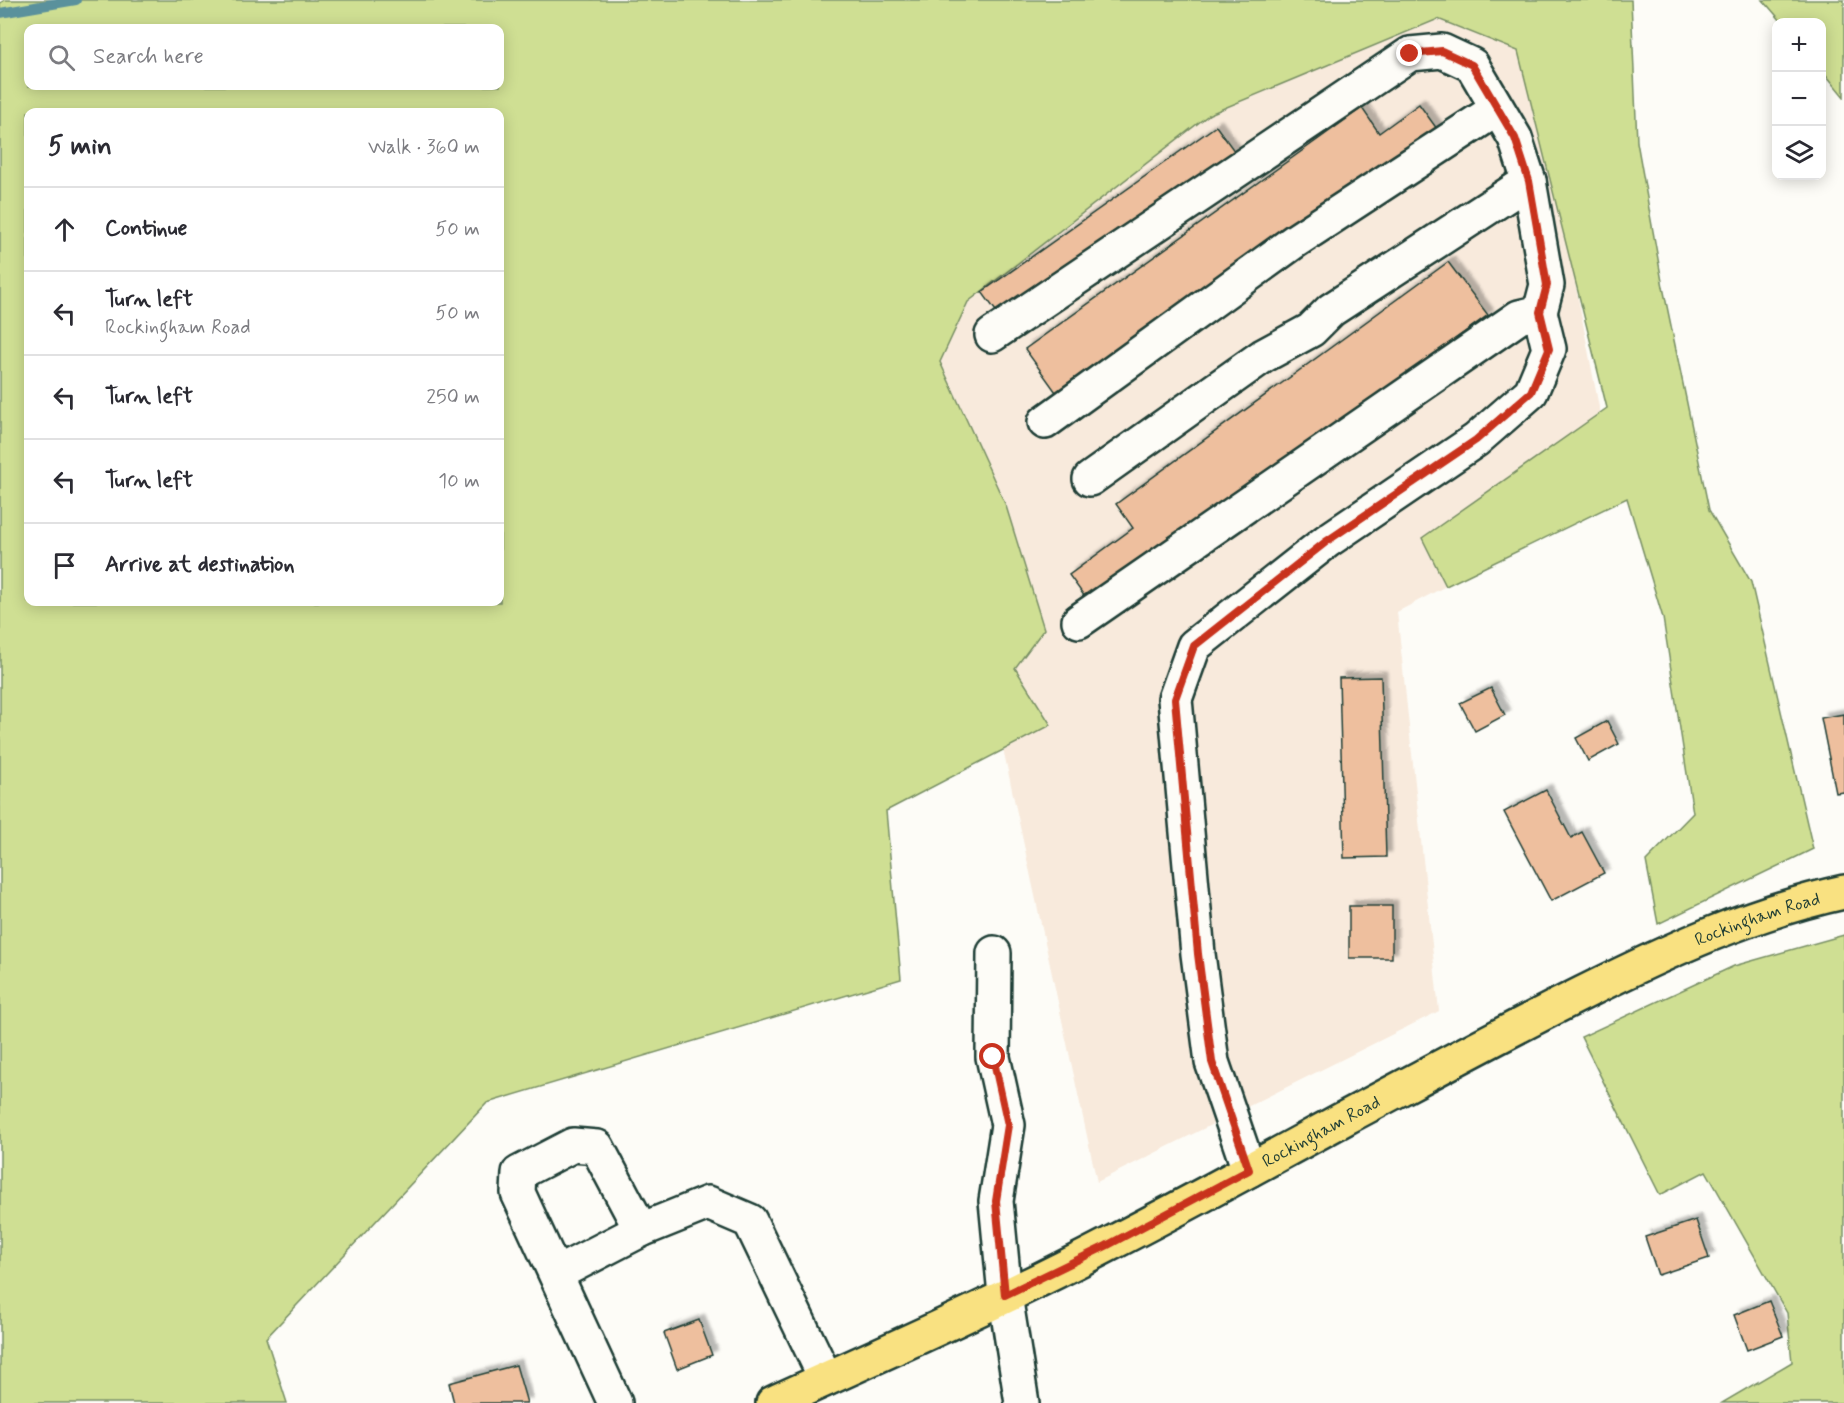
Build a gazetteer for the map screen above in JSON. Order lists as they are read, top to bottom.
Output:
{
  "streets": {
    "main road": ["Rockingham Road"]
  },
  "page": {
    "map_buttons": ["+", "−"],
    "search": "Search here",
    "heading": ["5 min", "Walk · 360 m"],
    "list": [
      ["Continue", "50 m"],
      ["Turn left", "Rockingham Road", "50 m"],
      ["Turn left", "250 m"],
      ["Turn left", "10 m"],
      "Arrive at destination"
    ]
  }
}
